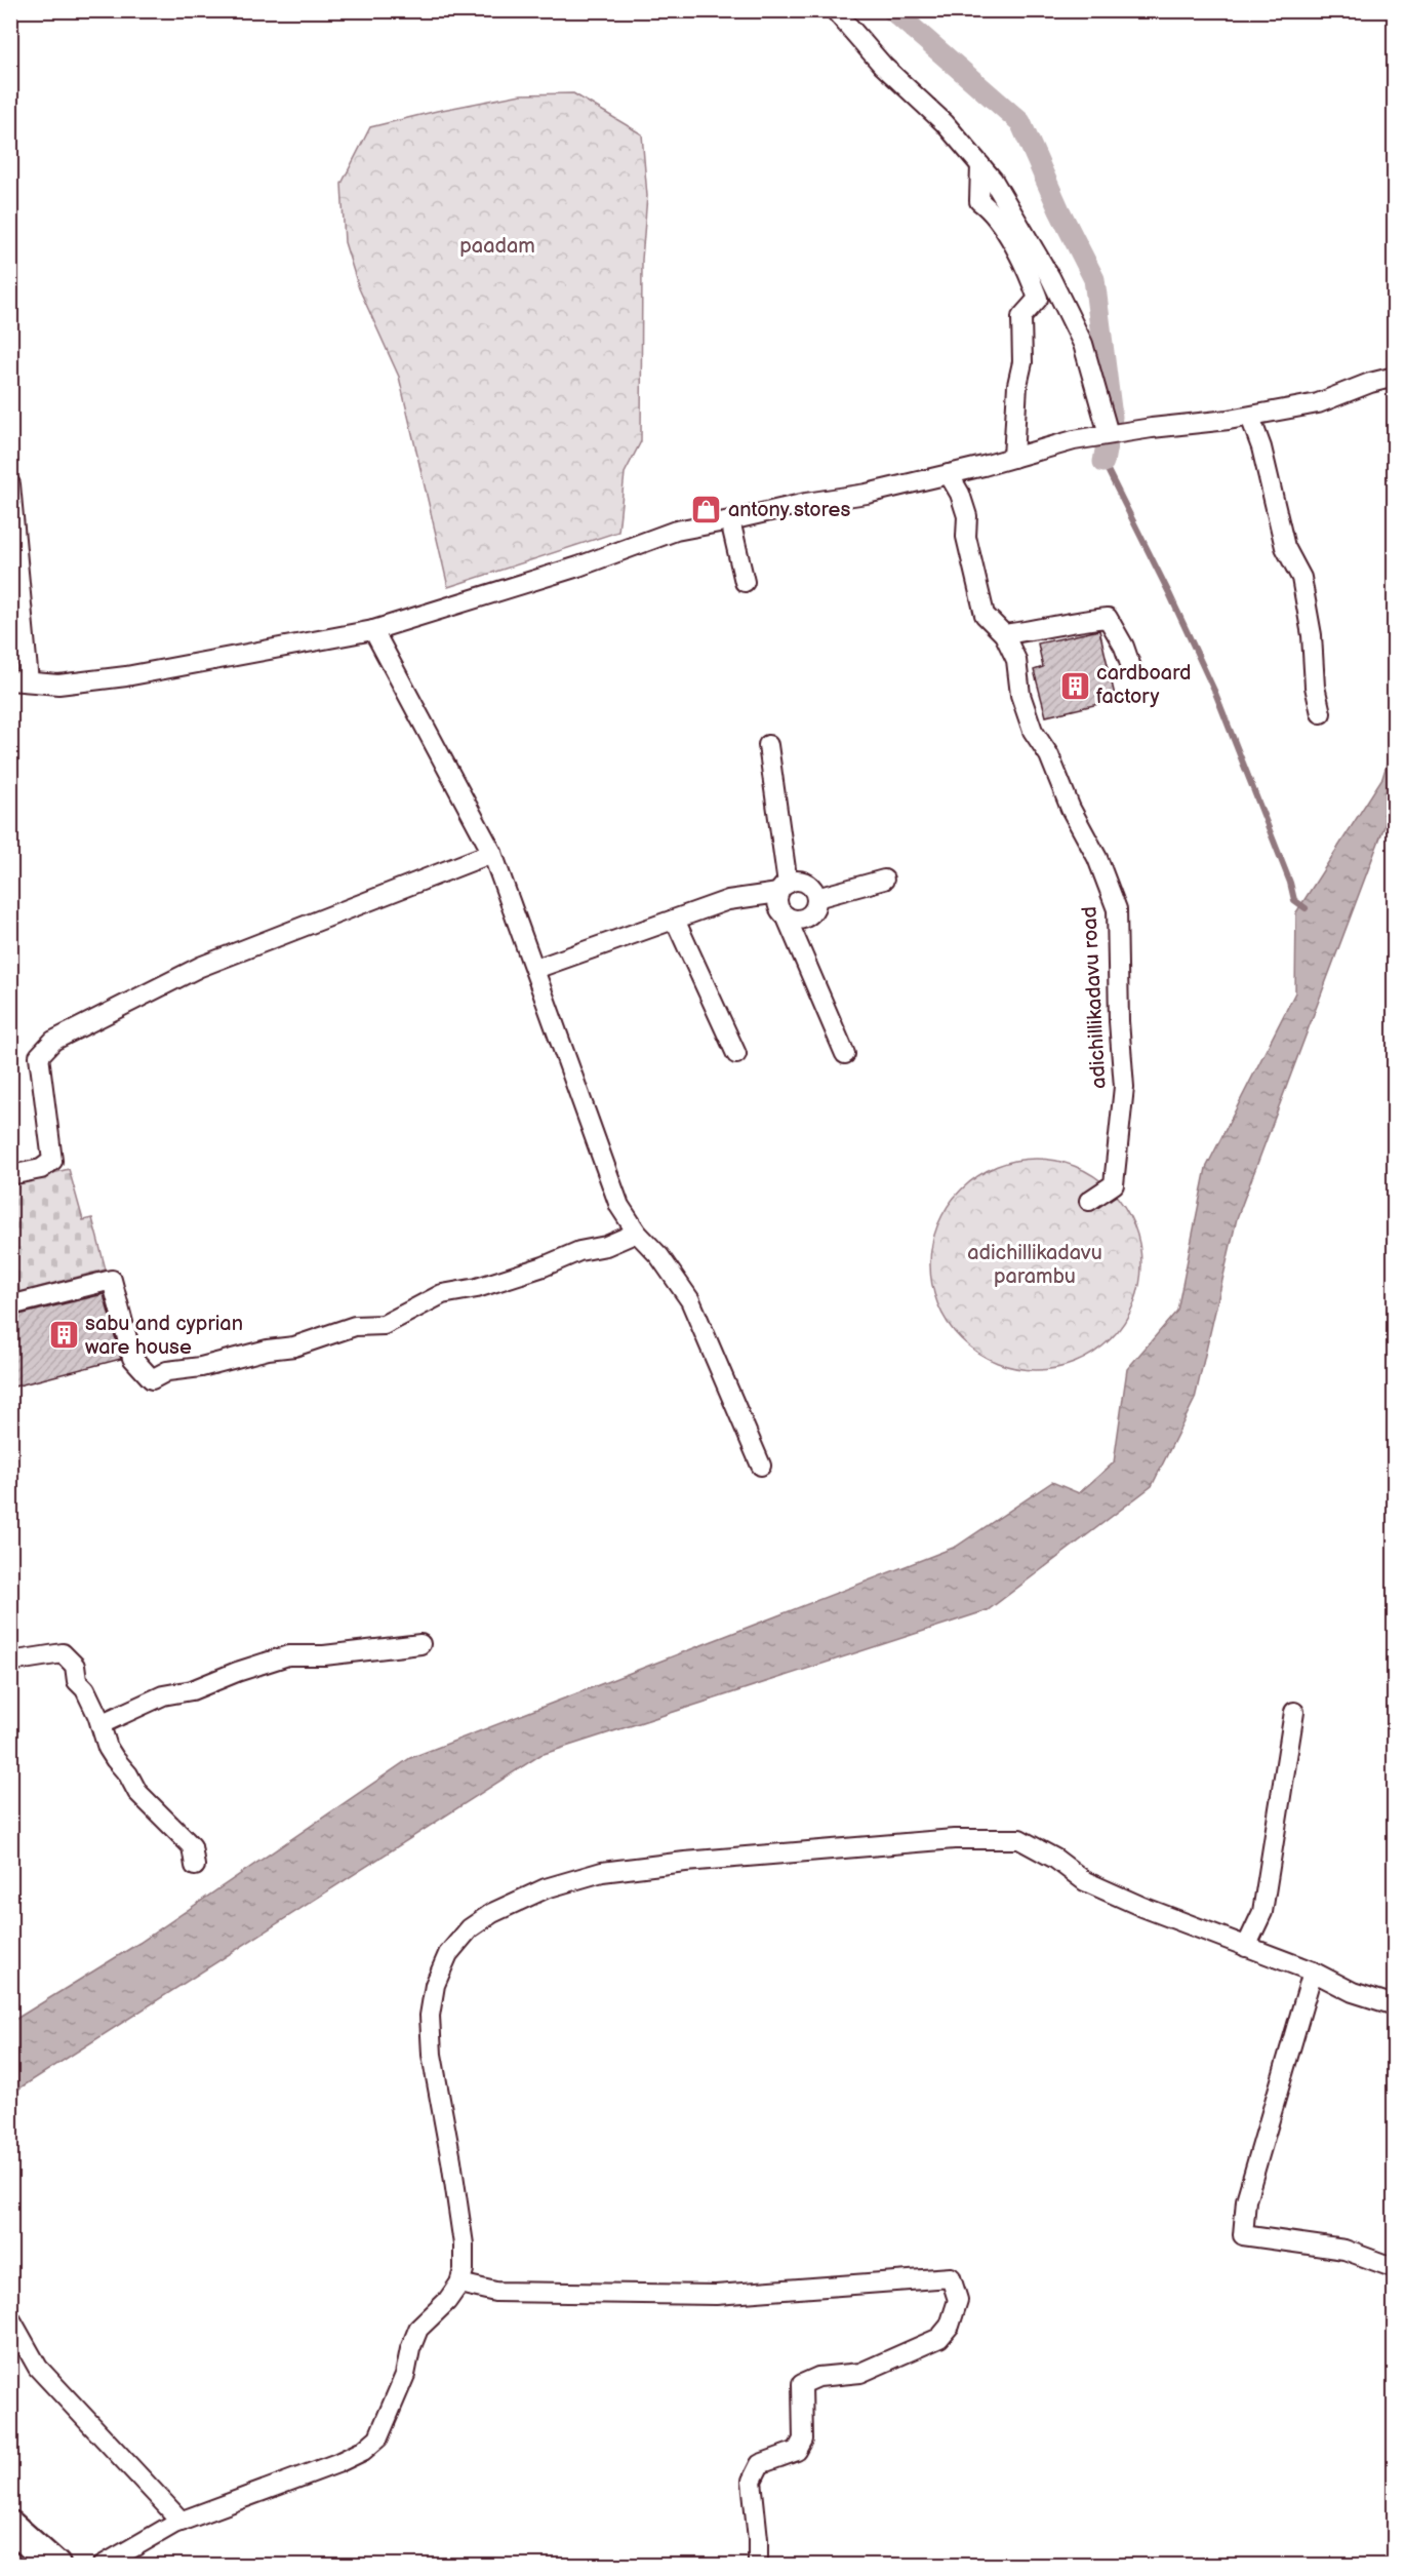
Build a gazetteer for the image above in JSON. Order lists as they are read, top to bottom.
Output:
{
  "streets": {
    "street": ["adichillikadavu road"]
  },
  "parks": ["paadam", "adichillikadavu parambu"],
  "places": {
    "shop": ["antony stores"],
    "building": ["cardboard factory", "sabu and cyprian ware house"]
  }
}
